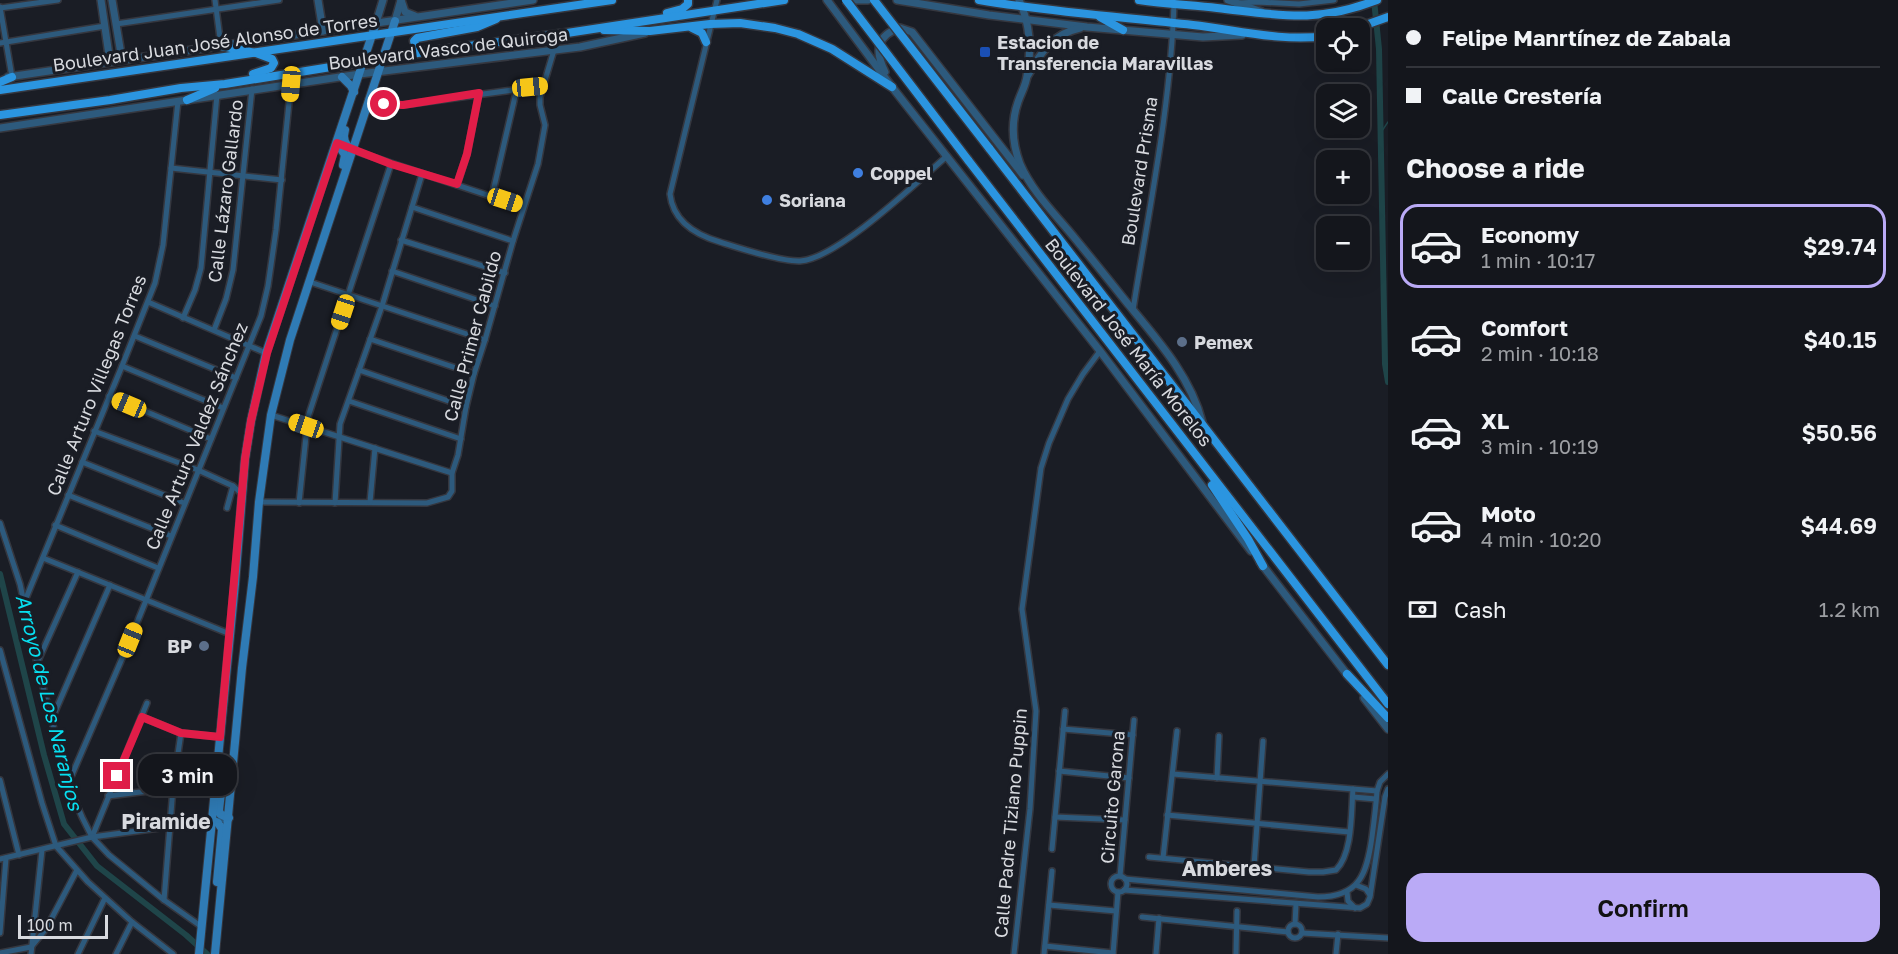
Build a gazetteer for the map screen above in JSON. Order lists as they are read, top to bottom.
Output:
{
  "streets": {
    "main road": ["Boulevard Juan José Alonso de Torres", "Boulevard José María Morelos"],
    "street": [
      "Boulevard Vasco de Quiroga",
      "Boulevard Prisma",
      "Calle Lázaro Gallardo",
      "Calle Primer Cabildo",
      "Calle Arturo Villegas Torres",
      "Calle Arturo Valdez Sánchez",
      "Circuito Garona",
      "Calle Padre Tiziano Puppin"
    ]
  },
  "crossings": [
    ["Boulevard Vasco de Quiroga", "Calle Lázaro Gallardo"],
    ["Boulevard Vasco de Quiroga", "Calle Arturo Villegas Torres"],
    ["Boulevard Vasco de Quiroga", "Calle Arturo Valdez Sánchez"]
  ],
  "districts": ["Piramide", "Amberes"],
  "water": ["Arroyo de Los Naranjos"],
  "places": {
    "transit": ["Estacion de Transferencia Maravillas"],
    "other": [
      "Coppel",
      "Soriana",
      "Pemex",
      "BP"
    ]
  },
  "scale_bar": "100 m",
  "page": {
    "banner": ["Felipe Manrtínez de Zabala", "Calle Crestería"],
    "map_buttons": ["+", "−"],
    "heading": "Choose a ride",
    "list": [
      {
        "name": "Economy",
        "note": "1 min · 10:17",
        "value": "$29.74"
      },
      {
        "name": "Comfort",
        "note": "2 min · 10:18",
        "value": "$40.15"
      },
      {
        "name": "XL",
        "note": "3 min · 10:19",
        "value": "$50.56"
      },
      {
        "name": "Moto",
        "note": "4 min · 10:20",
        "value": "$44.69"
      }
    ],
    "pay": ["Cash", "1.2 km"],
    "bubble": "3 min",
    "buttons": "Confirm",
    "scale": "100 m"
  }
}
